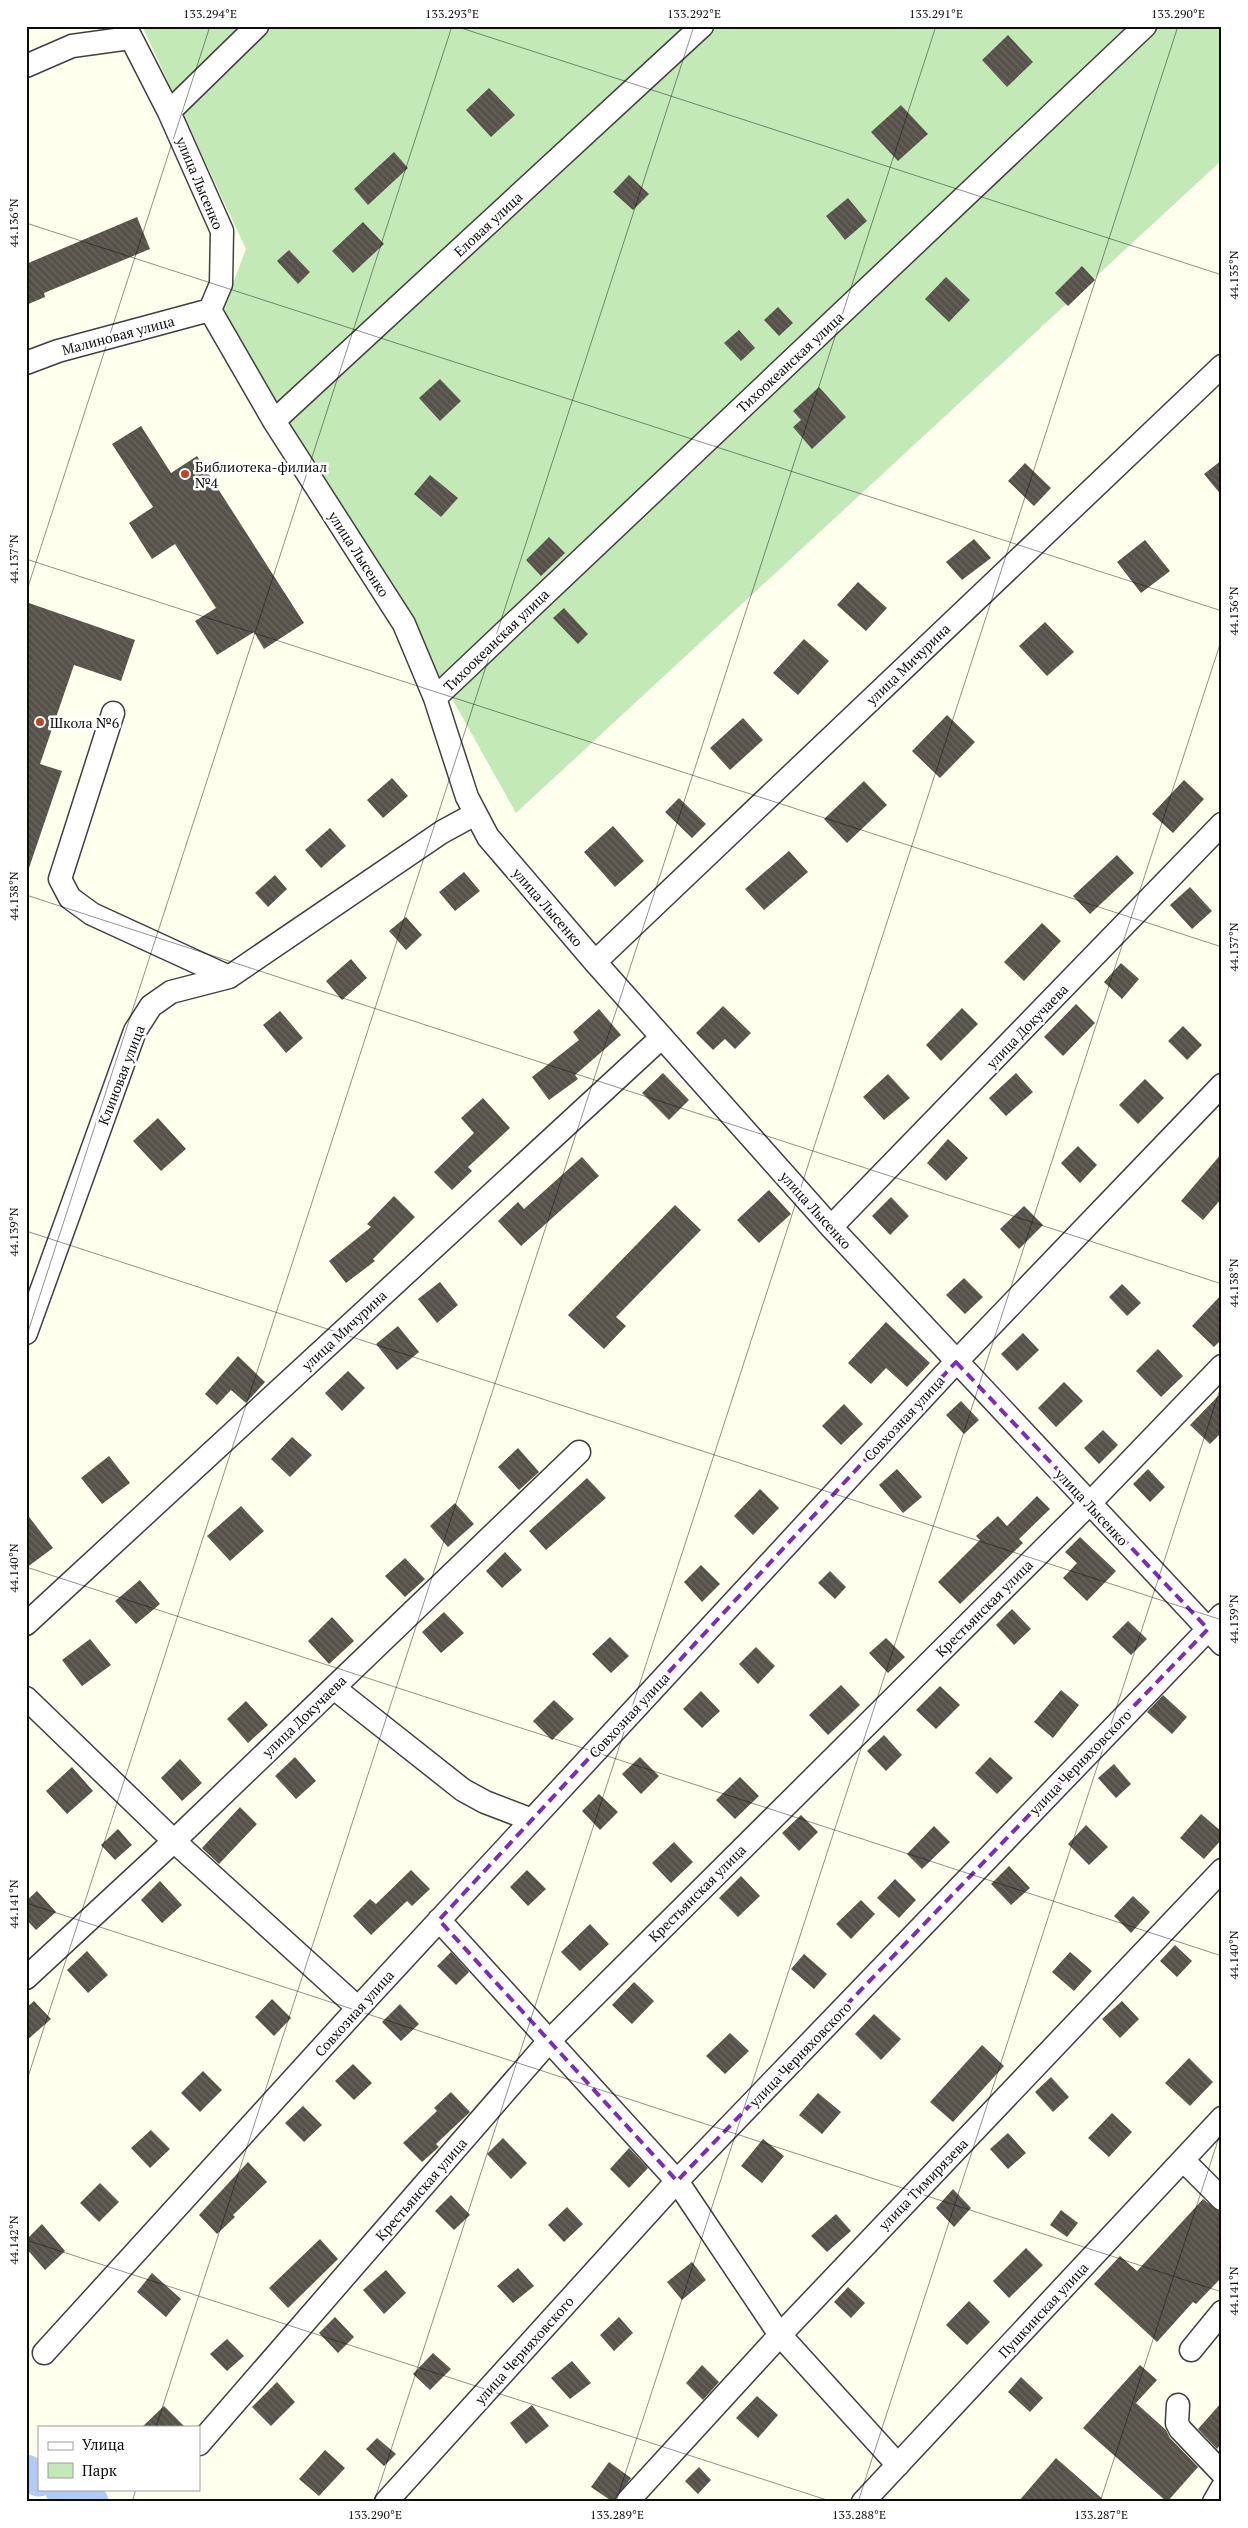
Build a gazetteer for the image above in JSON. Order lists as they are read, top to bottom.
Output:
{
  "streets": {
    "street": [
      "улица Лысенко",
      "Еловая улица",
      "Малиновая улица",
      "Тихоокеанская улица",
      "улица Мичурина",
      "улица Докучаева",
      "Клиновая улица",
      "Совхозная улица",
      "Крестьянская улица",
      "улица Черняховского",
      "улица Тимирязева",
      "Пушкинская улица"
    ]
  },
  "crossings": [
    ["улица Лысенко", "Еловая улица"],
    ["улица Лысенко", "Малиновая улица"],
    ["улица Лысенко", "Тихоокеанская улица"],
    ["улица Лысенко", "улица Мичурина"],
    ["улица Лысенко", "улица Докучаева"],
    ["улица Лысенко", "Клиновая улица"],
    ["улица Лысенко", "Совхозная улица"],
    ["улица Лысенко", "Крестьянская улица"],
    ["улица Лысенко", "улица Черняховского"]
  ],
  "places": ["Библиотека-филиал №4", "Школа №6"],
  "legend": ["Улица", "Парк"],
  "coordinates": [
    "133.294°E",
    "133.293°E",
    "133.292°E",
    "133.291°E",
    "133.290°E",
    "44.136°N",
    "44.135°N",
    "44.137°N",
    "44.138°N",
    "44.139°N",
    "44.140°N",
    "44.141°N",
    "44.142°N",
    "133.289°E",
    "133.288°E",
    "133.287°E"
  ]
}
